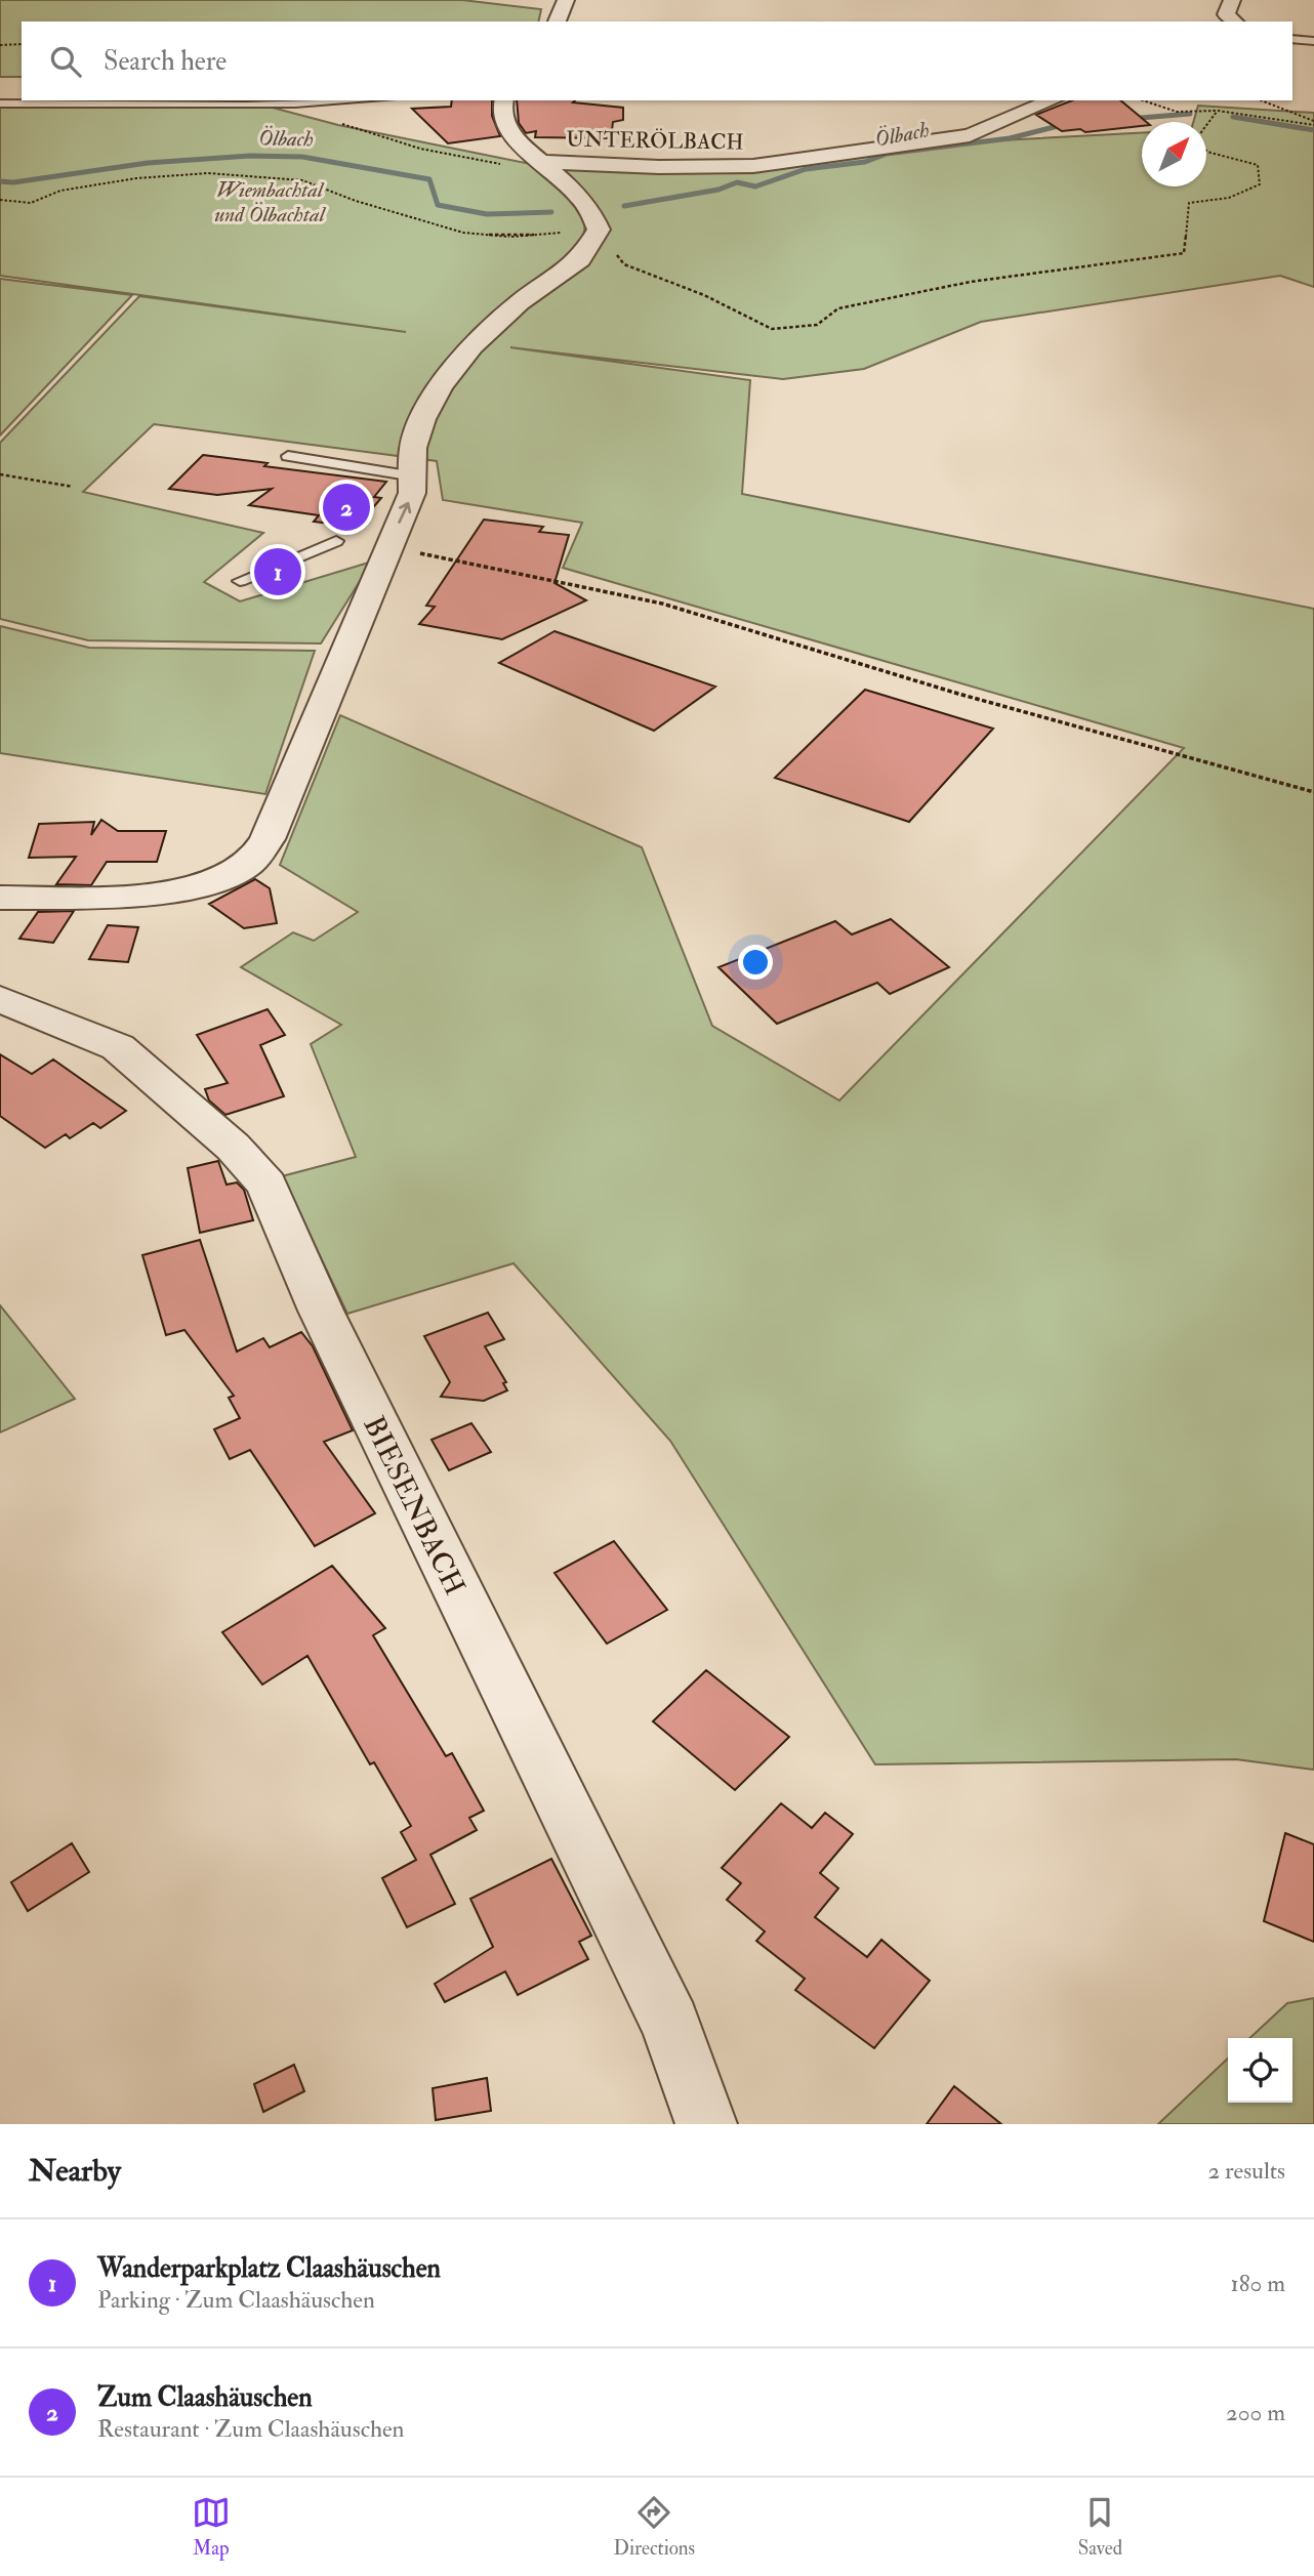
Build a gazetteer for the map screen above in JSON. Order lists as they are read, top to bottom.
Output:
{
  "streets": {
    "street": ["UNTERÖLBACH", "BIESENBACH"]
  },
  "water": ["Ölbach"],
  "parks": ["Wiembachtal und Ölbachtal"],
  "north": "top right",
  "page": {
    "search": "Search here",
    "pins": ["2", "1"],
    "heading": ["Nearby", "2 results"],
    "list": [
      {
        "mark": "1",
        "name": "Wanderparkplatz Claashäuschen",
        "note": "Parking · Zum Claashäuschen",
        "value": "180 m"
      },
      {
        "mark": "2",
        "name": "Zum Claashäuschen",
        "note": "Restaurant · Zum Claashäuschen",
        "value": "200 m"
      }
    ],
    "nav": ["Map", "Directions", "Saved"]
  }
}
